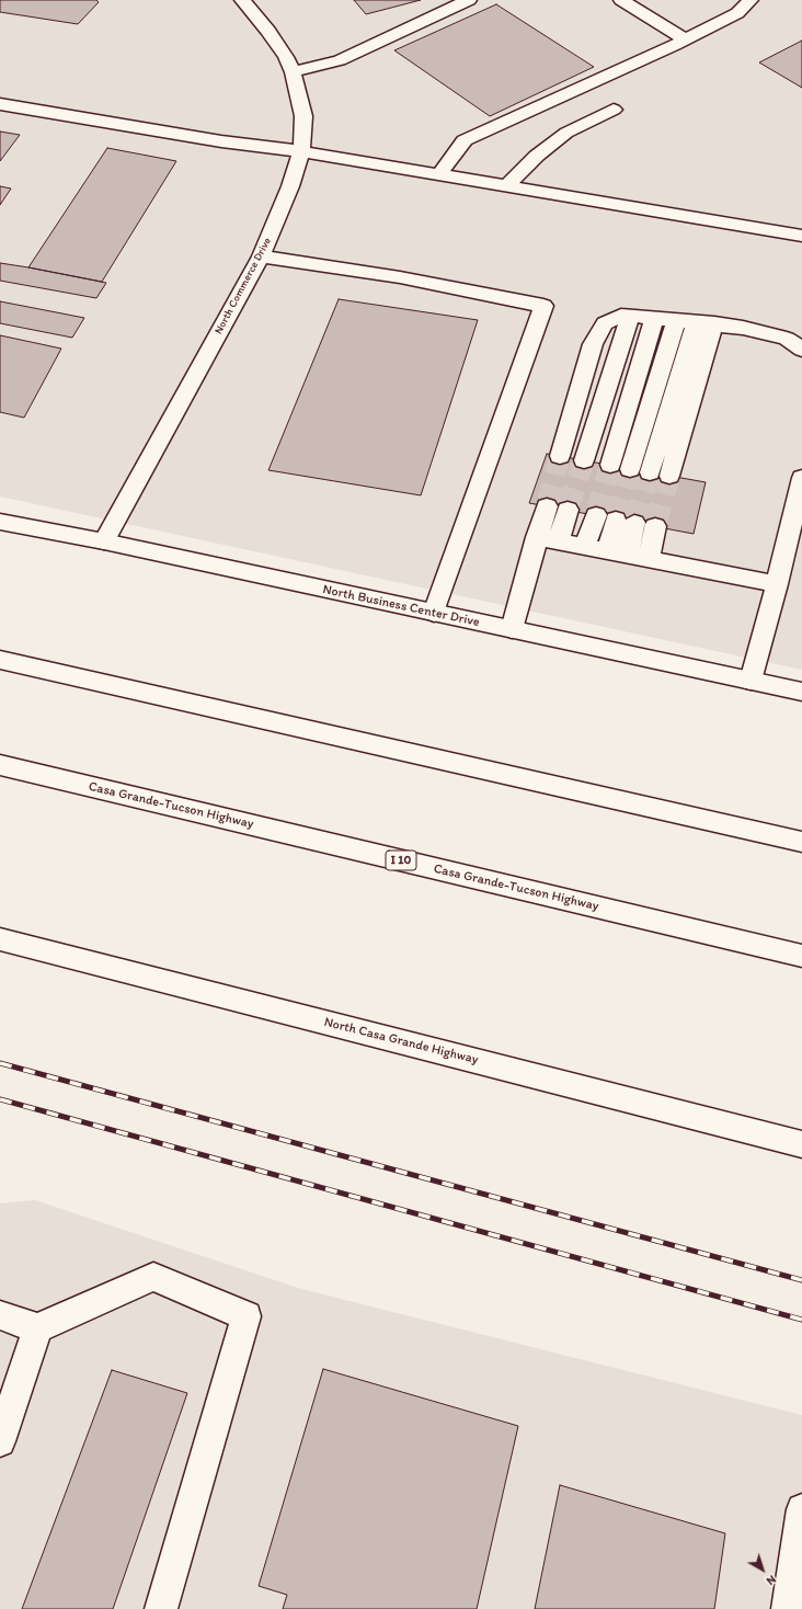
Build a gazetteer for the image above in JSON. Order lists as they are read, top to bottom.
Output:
{
  "streets": {
    "main road": [
      "North Commerce Drive",
      "North Business Center Drive",
      "Casa Grande-Tucson Highway",
      "I 10",
      "North Casa Grande Highway"
    ]
  },
  "crossings": [
    ["North Commerce Drive", "North Business Center Drive"]
  ],
  "north": "bottom right"
}
